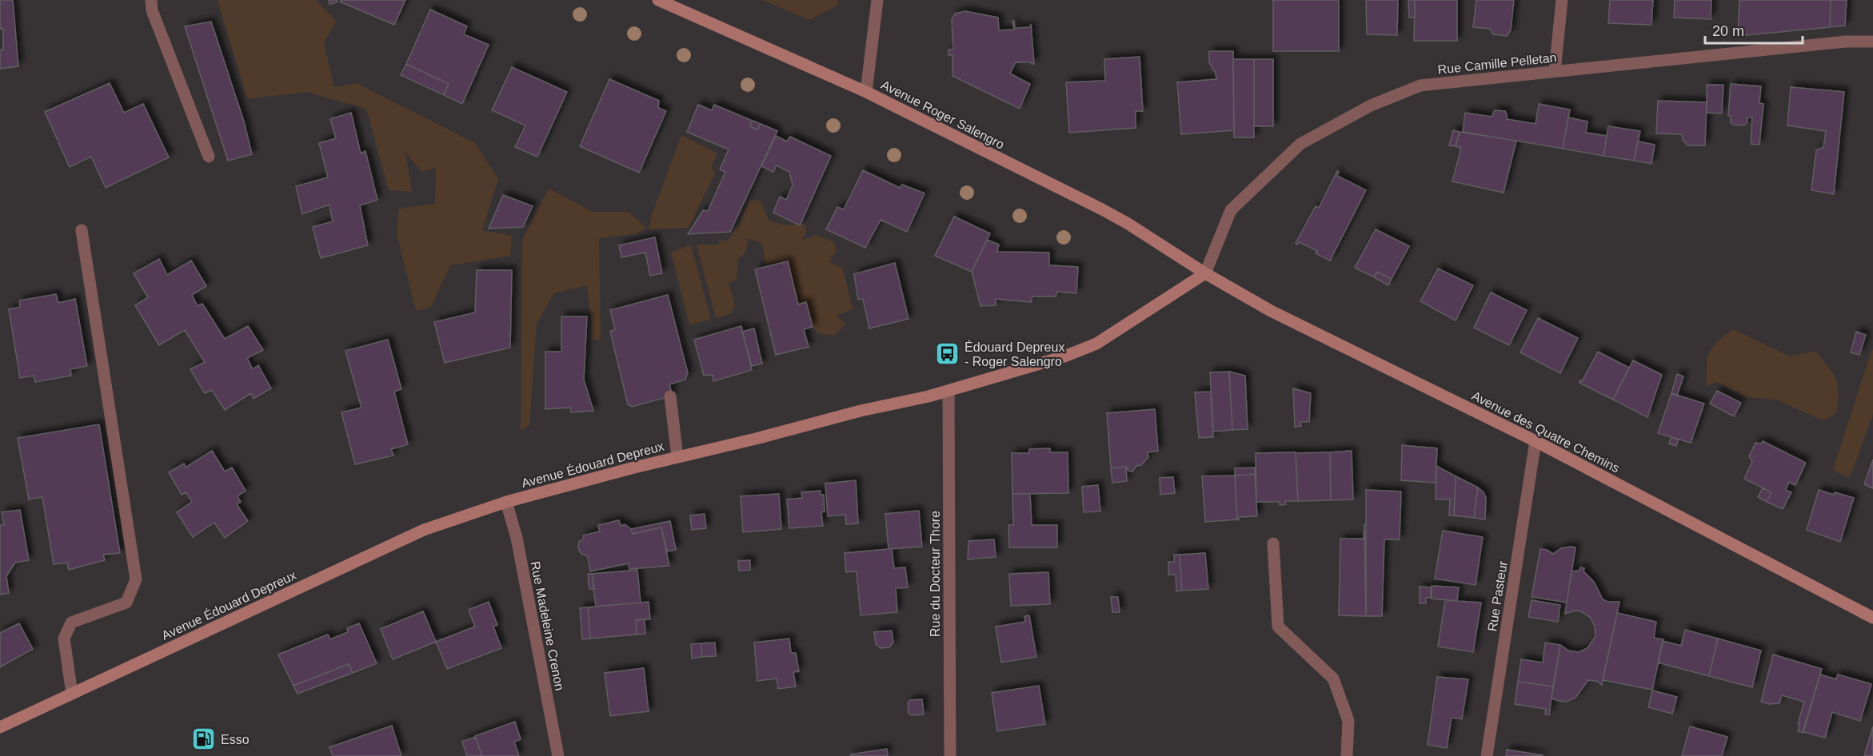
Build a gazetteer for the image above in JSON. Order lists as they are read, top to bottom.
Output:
{
  "streets": {
    "main road": ["Avenue Roger Salengro", "Avenue des Quatre Chemins", "Avenue Édouard Depreux"],
    "street": [
      "Rue Camille Pelletan",
      "Rue du Docteur Thore",
      "Rue Pasteur",
      "Rue Madeleine Crenon"
    ]
  },
  "crossings": [
    ["Rue Camille Pelletan", "Avenue Roger Salengro"],
    ["Rue Camille Pelletan", "Avenue des Quatre Chemins"],
    ["Rue Camille Pelletan", "Avenue Édouard Depreux"],
    ["Avenue Roger Salengro", "Avenue des Quatre Chemins"],
    ["Avenue Roger Salengro", "Avenue Édouard Depreux"],
    ["Avenue des Quatre Chemins", "Avenue Édouard Depreux"],
    ["Avenue des Quatre Chemins", "Rue Pasteur"],
    ["Avenue Édouard Depreux", "Rue du Docteur Thore"],
    ["Avenue Édouard Depreux", "Rue Madeleine Crenon"]
  ],
  "places": {
    "bus stop": ["Édouard Depreux - Roger Salengro"],
    "fuel station": ["Esso"]
  },
  "scale_bar": "20 m"
}
